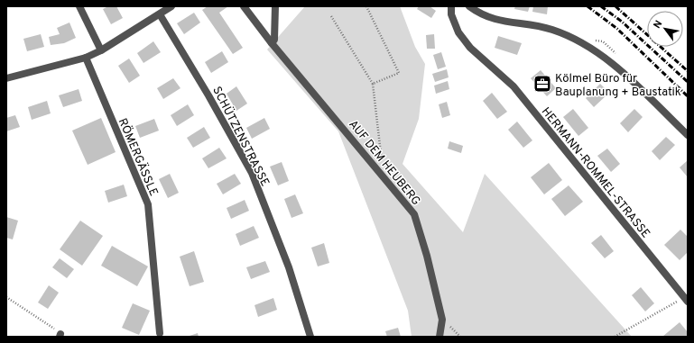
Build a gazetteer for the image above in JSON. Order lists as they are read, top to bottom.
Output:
{
  "streets": {
    "street": [
      "SCHÜTZENSTRASSE",
      "RÖMERGÄSSLE",
      "AUF DEM HEUBERG",
      "HERMANN-ROMMEL-STRASSE"
    ]
  },
  "places": {
    "office": ["Kölmel Büro für Bauplanung + Baustatik"]
  },
  "north": "top left"
}
